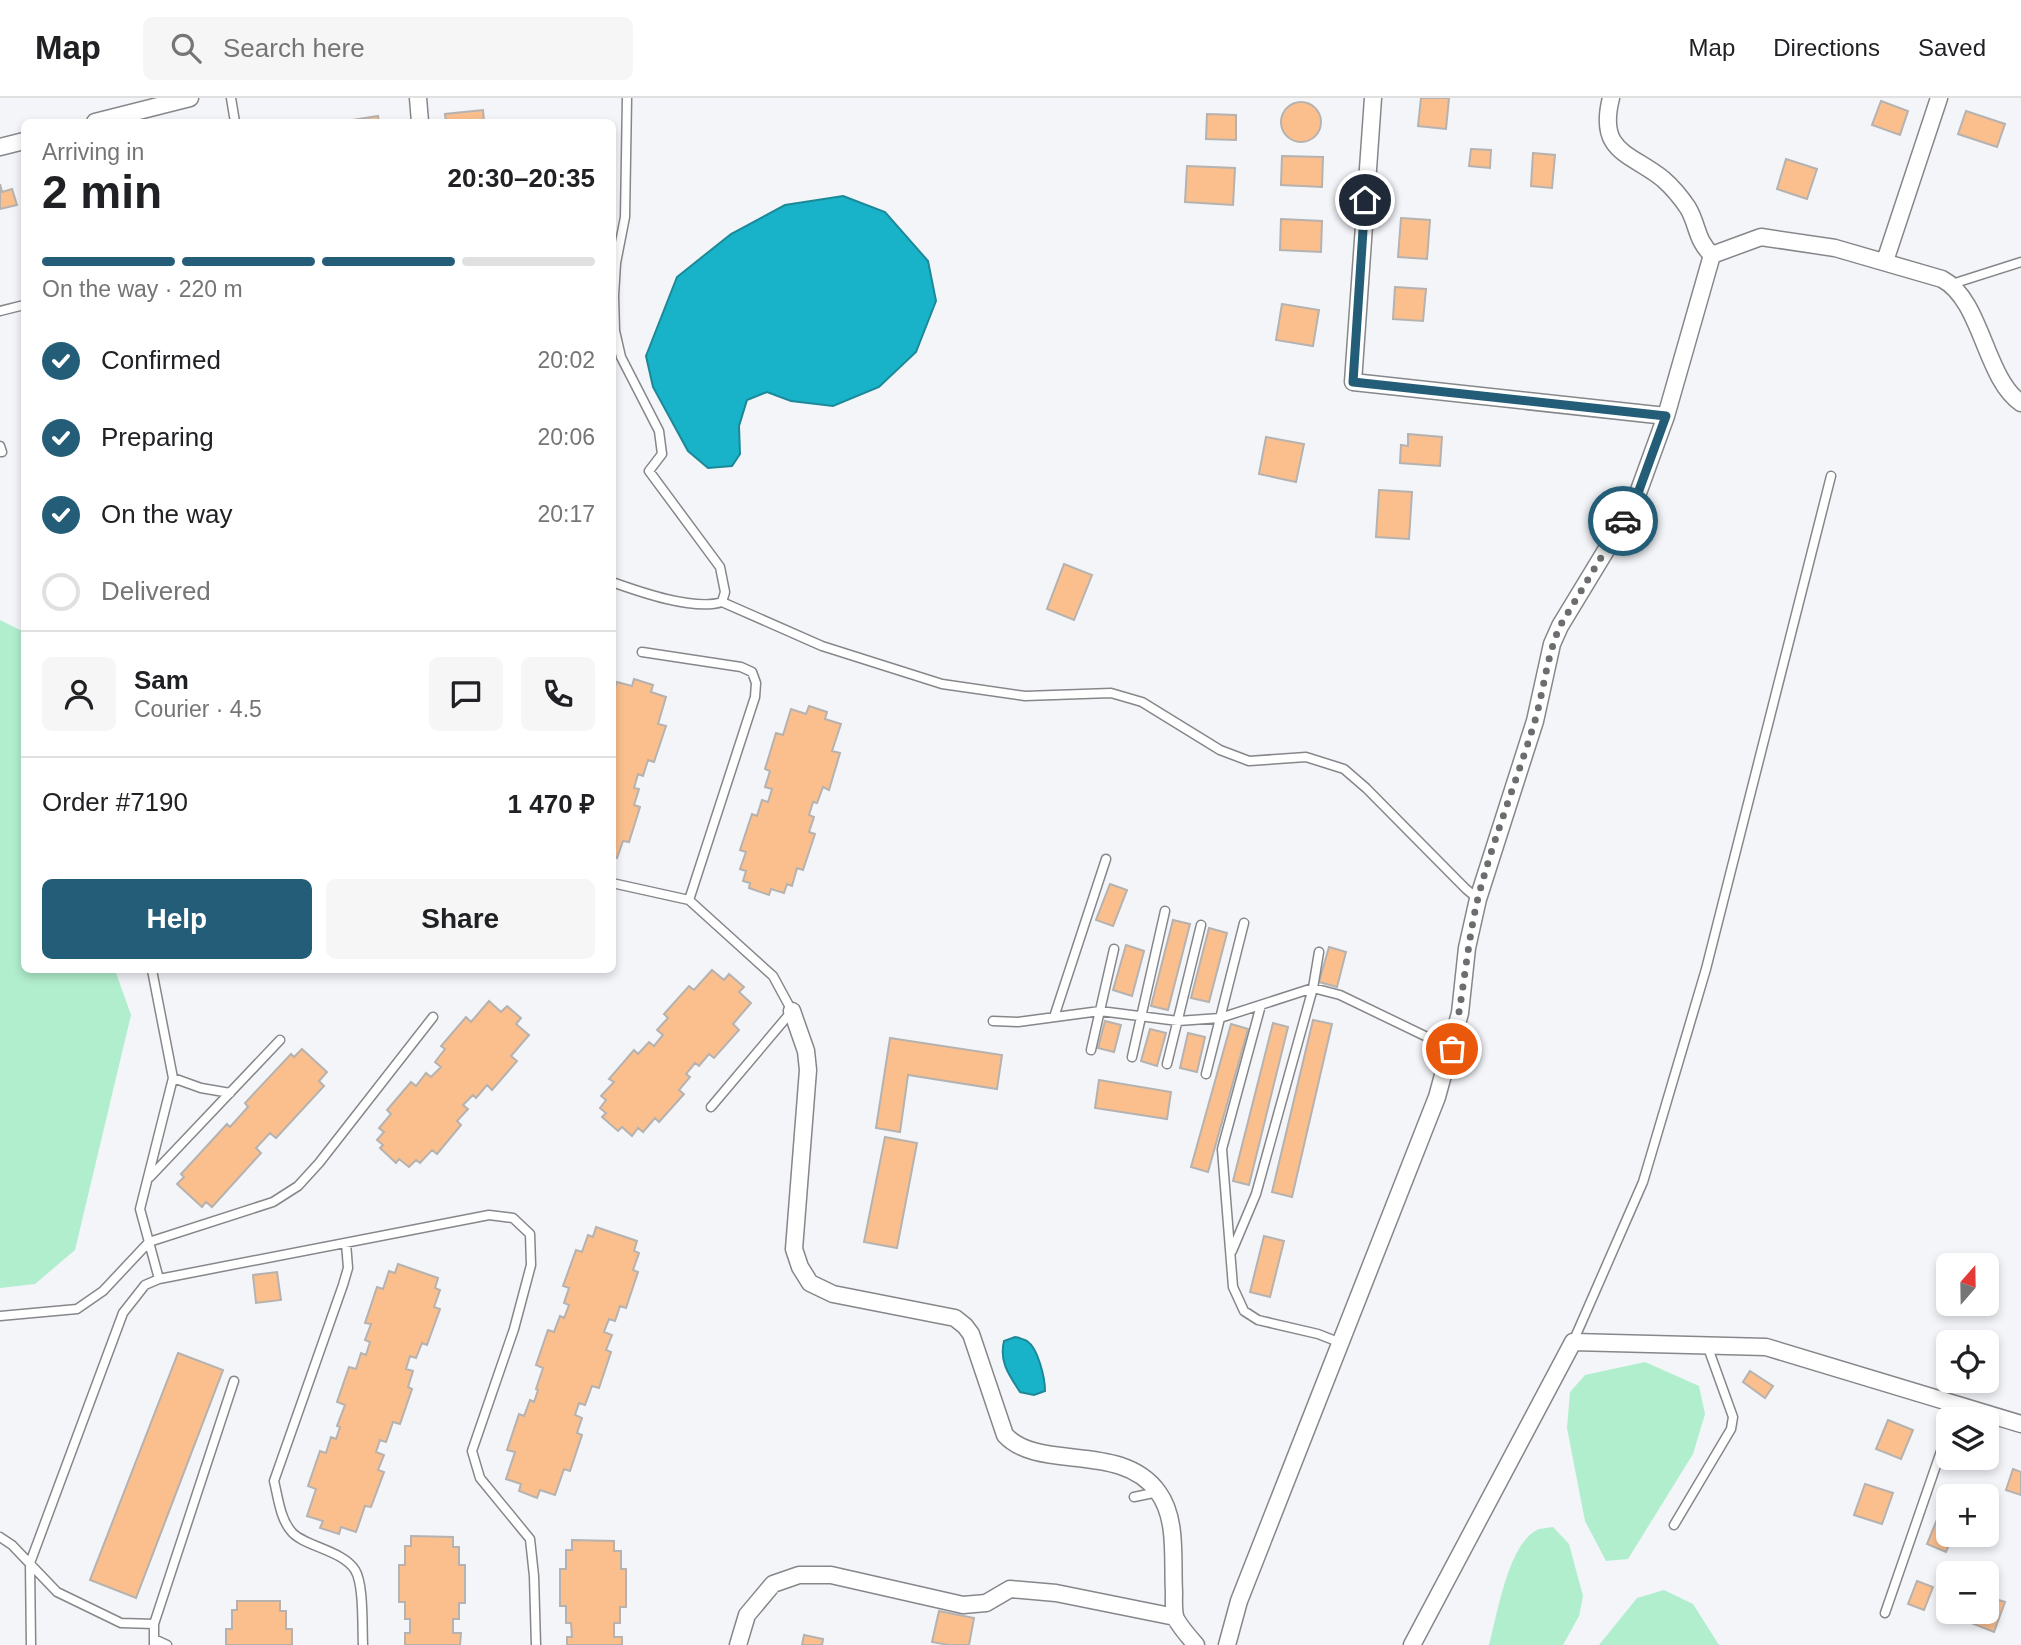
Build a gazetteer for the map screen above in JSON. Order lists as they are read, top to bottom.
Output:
{
  "north": "top",
  "page": {
    "header": "Map",
    "search": "Search here",
    "nav": ["Map", "Directions", "Saved"],
    "heading": ["2 min", "Arriving in", "20:30–20:35"],
    "panel": [
      "Sam",
      "Courier · 4.5",
      "Order #7190",
      "1 470 ₽"
    ],
    "bar": "On the way · 220 m",
    "list": [
      ["Confirmed", "20:02"],
      ["Preparing", "20:06"],
      ["On the way", "20:17"],
      "Delivered"
    ],
    "buttons": ["Help", "Share"],
    "map_buttons": ["+", "−"]
  }
}
